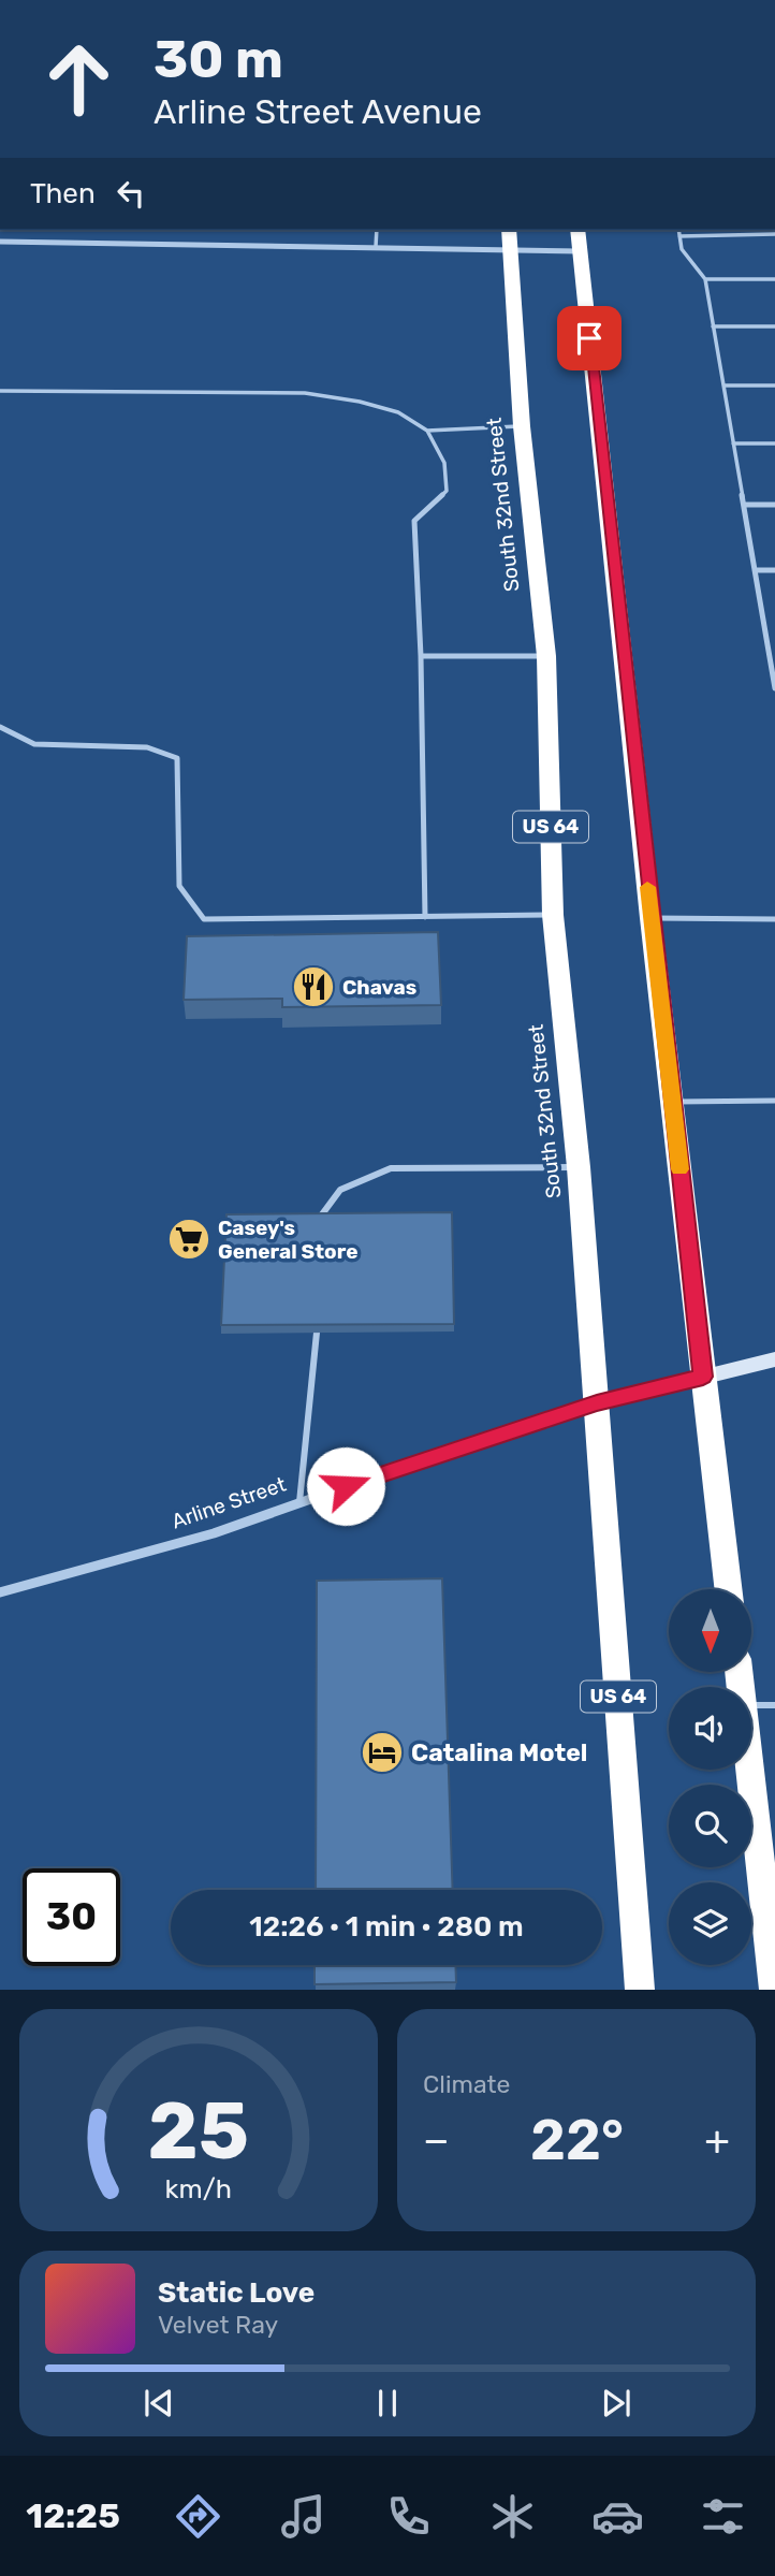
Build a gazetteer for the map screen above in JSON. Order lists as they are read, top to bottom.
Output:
{
  "streets": {
    "highway": ["South 32nd Street", "US 64"],
    "street": ["Arline Street"]
  },
  "crossings": [
    ["South 32nd Street", "Arline Street"]
  ],
  "places": {
    "restaurant": ["Chavas"],
    "supermarket": ["Casey's General Store"],
    "hotel": ["Catalina Motel"]
  },
  "north": "bottom",
  "page": {
    "turn": ["30 m", "Arline Street Avenue"],
    "then": "Then",
    "limit": "30",
    "trip": "12:26 · 1 min · 280 m",
    "tile": "Climate",
    "heat": ["−", "22°", "+"],
    "song": ["Static Love", "Velvet Ray"],
    "tabs": "12:25",
    "gauge": ["25", "km/h"]
  }
}
